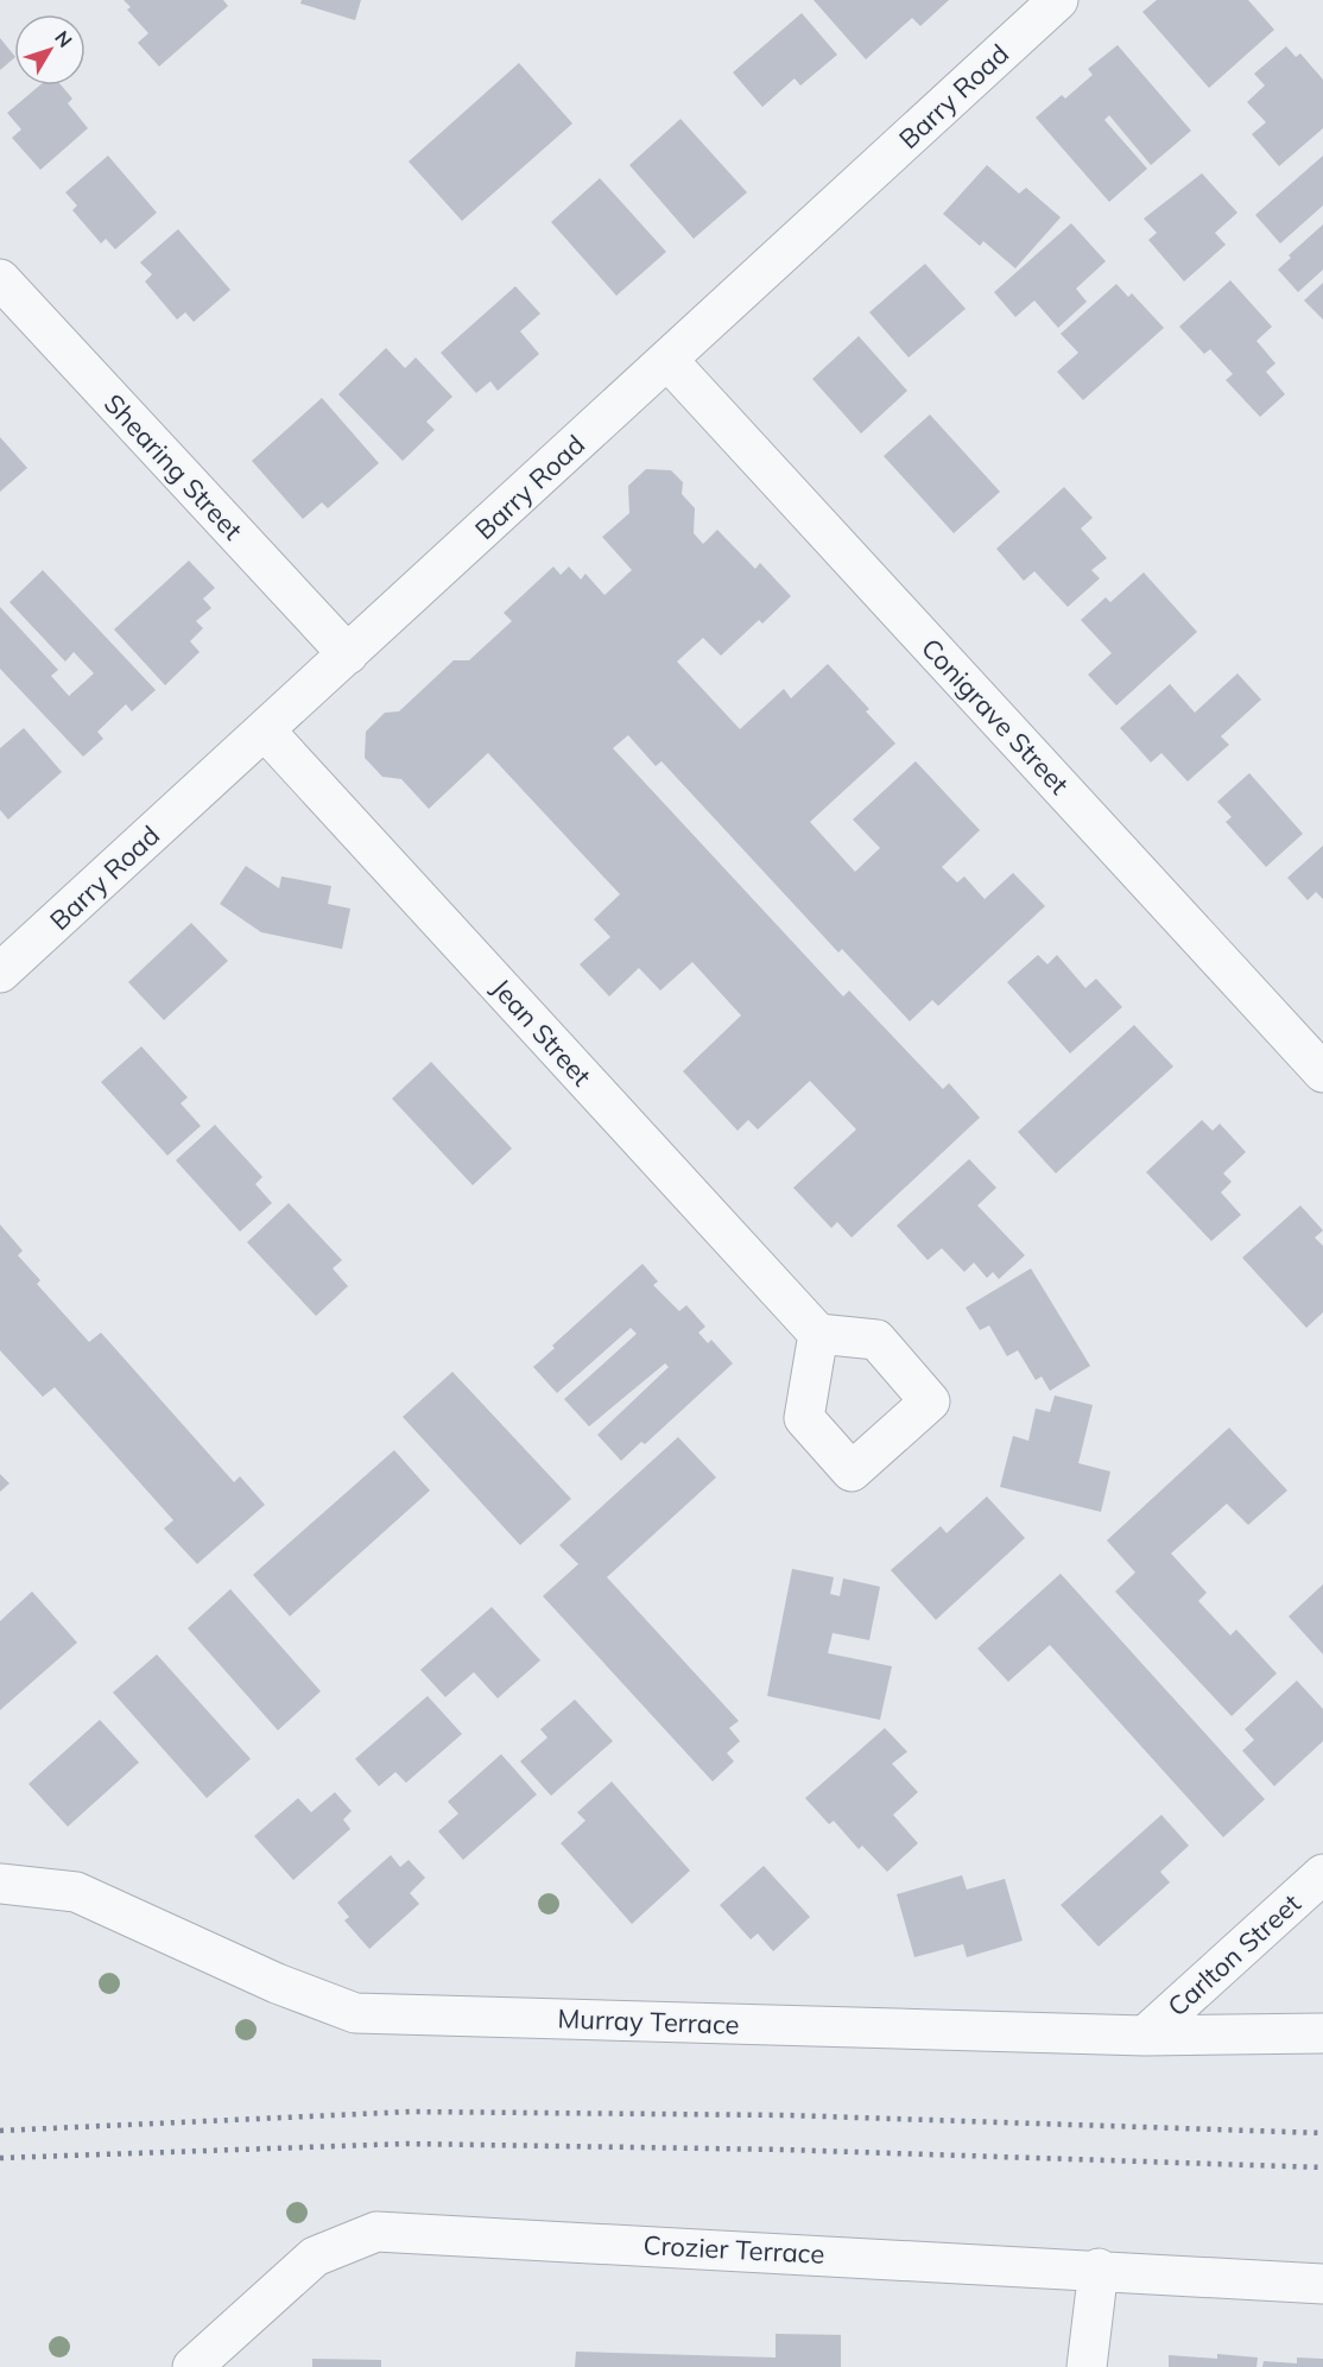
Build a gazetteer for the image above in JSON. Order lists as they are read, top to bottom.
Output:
{
  "streets": {
    "street": [
      "Barry Road",
      "Shearing Street",
      "Conigrave Street",
      "Jean Street",
      "Carlton Street",
      "Murray Terrace",
      "Crozier Terrace"
    ]
  },
  "crossings": [
    ["Barry Road", "Shearing Street"],
    ["Barry Road", "Conigrave Street"],
    ["Barry Road", "Jean Street"],
    ["Carlton Street", "Murray Terrace"]
  ],
  "north": "top right"
}
